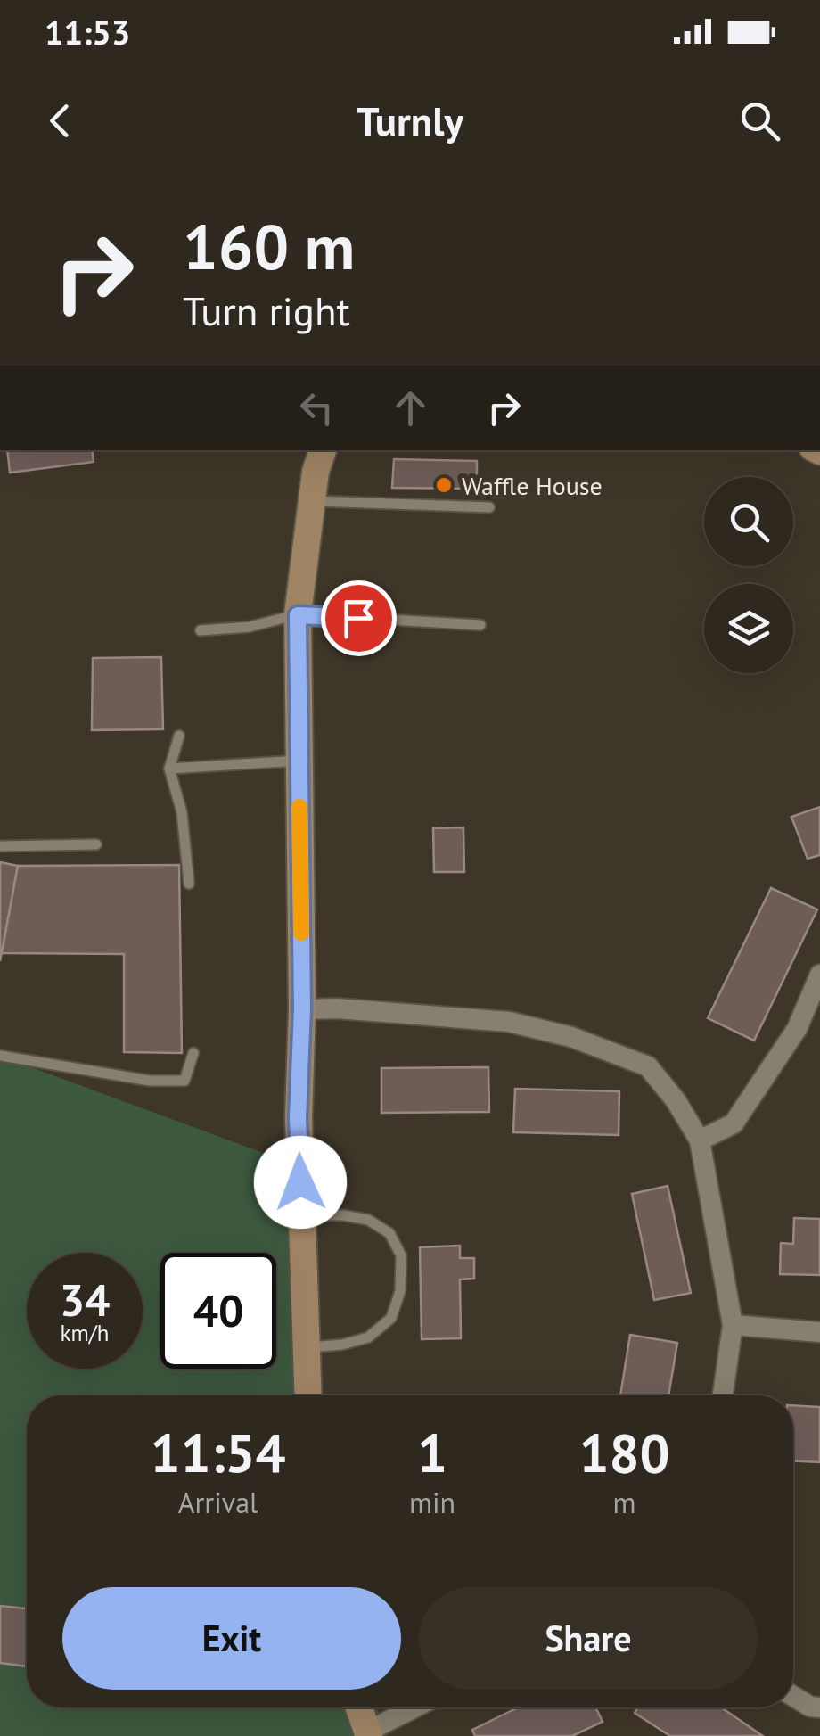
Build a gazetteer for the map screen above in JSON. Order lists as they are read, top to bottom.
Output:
{
  "places": ["Waffle House"],
  "page": {
    "status": "11:53",
    "header": "Turnly",
    "turn": ["160 m", "Turn right"],
    "speed": "34 km/h",
    "limit": "40",
    "eta": [
      "11:54",
      "Arrival",
      "1",
      "min",
      "180",
      "m"
    ],
    "buttons": ["Exit", "Share"]
  }
}
